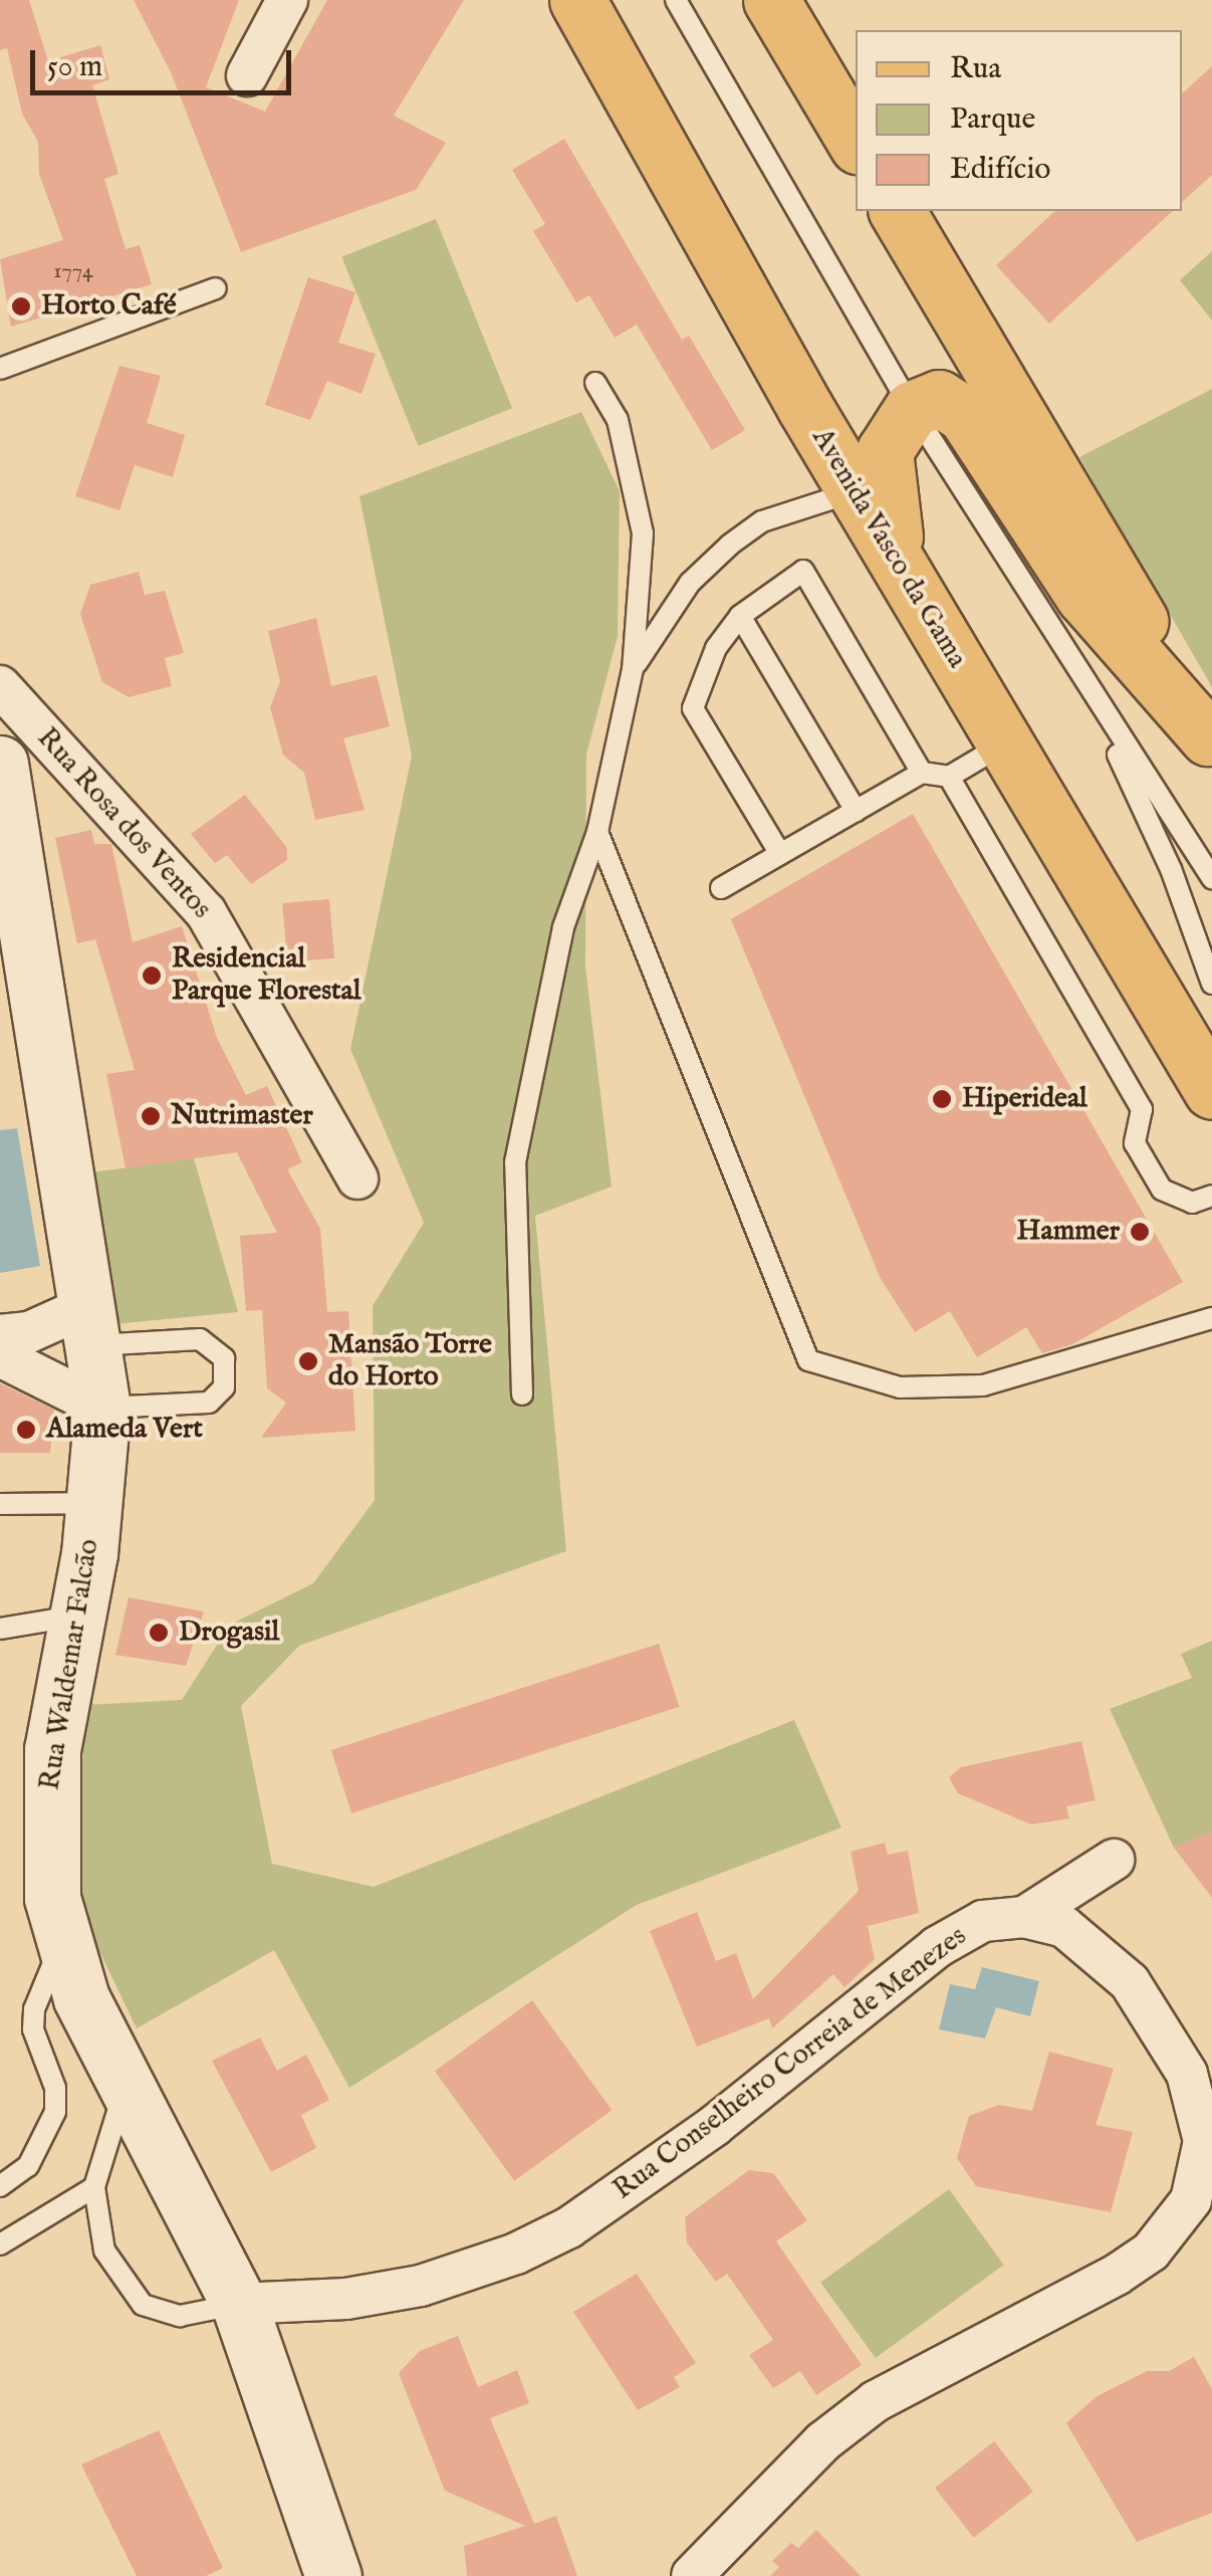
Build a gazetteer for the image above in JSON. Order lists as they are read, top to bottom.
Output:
{
  "streets": {
    "main road": ["Avenida Vasco da Gama"],
    "street": ["Rua Rosa dos Ventos", "Rua Waldemar Falcão", "Rua Conselheiro Correia de Menezes"]
  },
  "crossings": [
    ["Rua Waldemar Falcão", "Rua Conselheiro Correia de Menezes"]
  ],
  "places": [
    "Horto Café",
    "Residencial Parque Florestal",
    "Hiperideal",
    "Nutrimaster",
    "Hammer",
    "Mansão Torre do Horto",
    "Alameda Vert",
    "Drogasil"
  ],
  "house_numbers": ["1774"],
  "legend": ["Rua", "Parque", "Edifício"],
  "scale_bar": "50 m"
}
